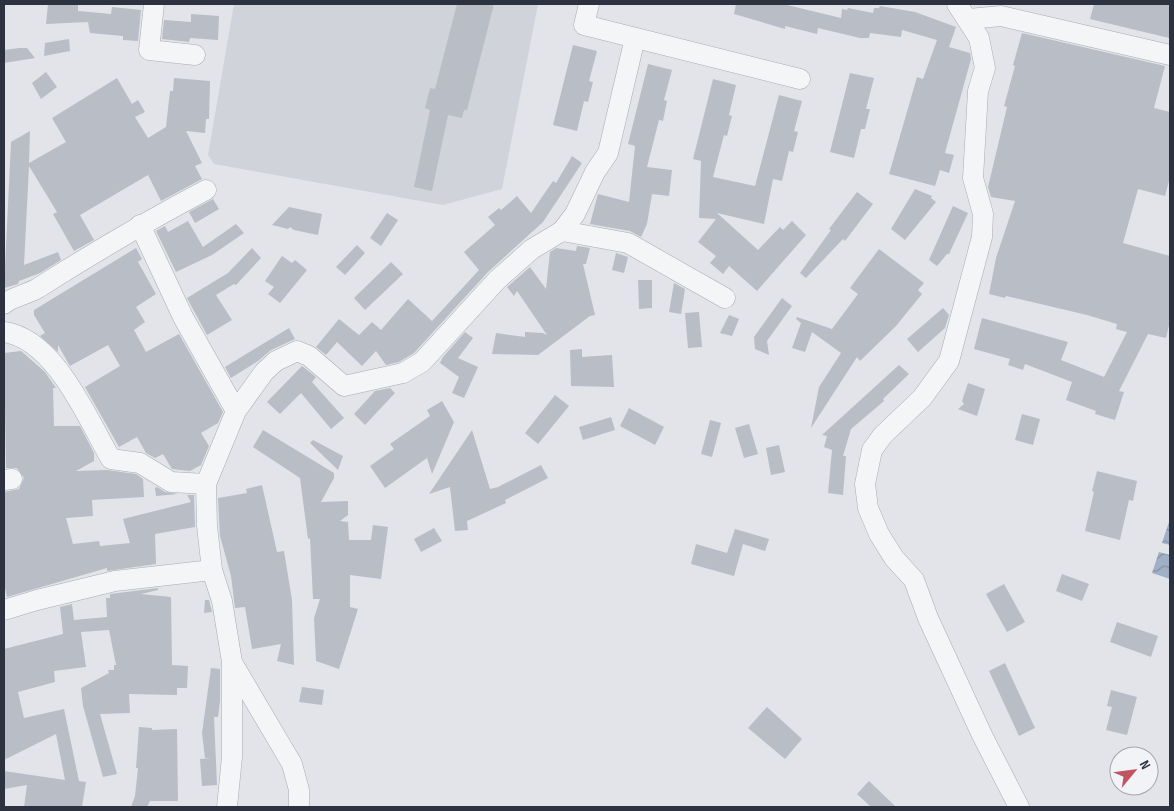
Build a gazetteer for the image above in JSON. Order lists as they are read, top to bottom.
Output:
{
  "north": "top right"
}
